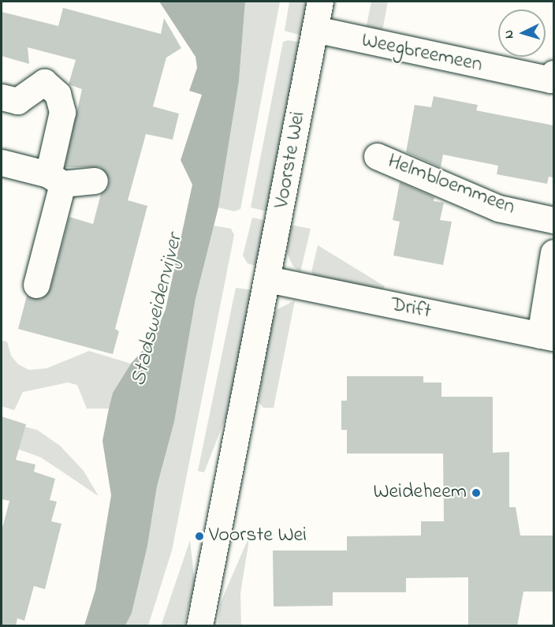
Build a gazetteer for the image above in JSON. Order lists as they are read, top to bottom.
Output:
{
  "streets": {
    "street": [
      "Weegbreemeen",
      "Voorste Wei",
      "Helmbloemmeen",
      "Drift"
    ]
  },
  "crossings": [
    ["Weegbreemeen", "Voorste Wei"],
    ["Voorste Wei", "Drift"]
  ],
  "water": ["Stadsweidenvijver"],
  "places": ["Weideheem", "Voorste Wei"],
  "north": "left"
}
